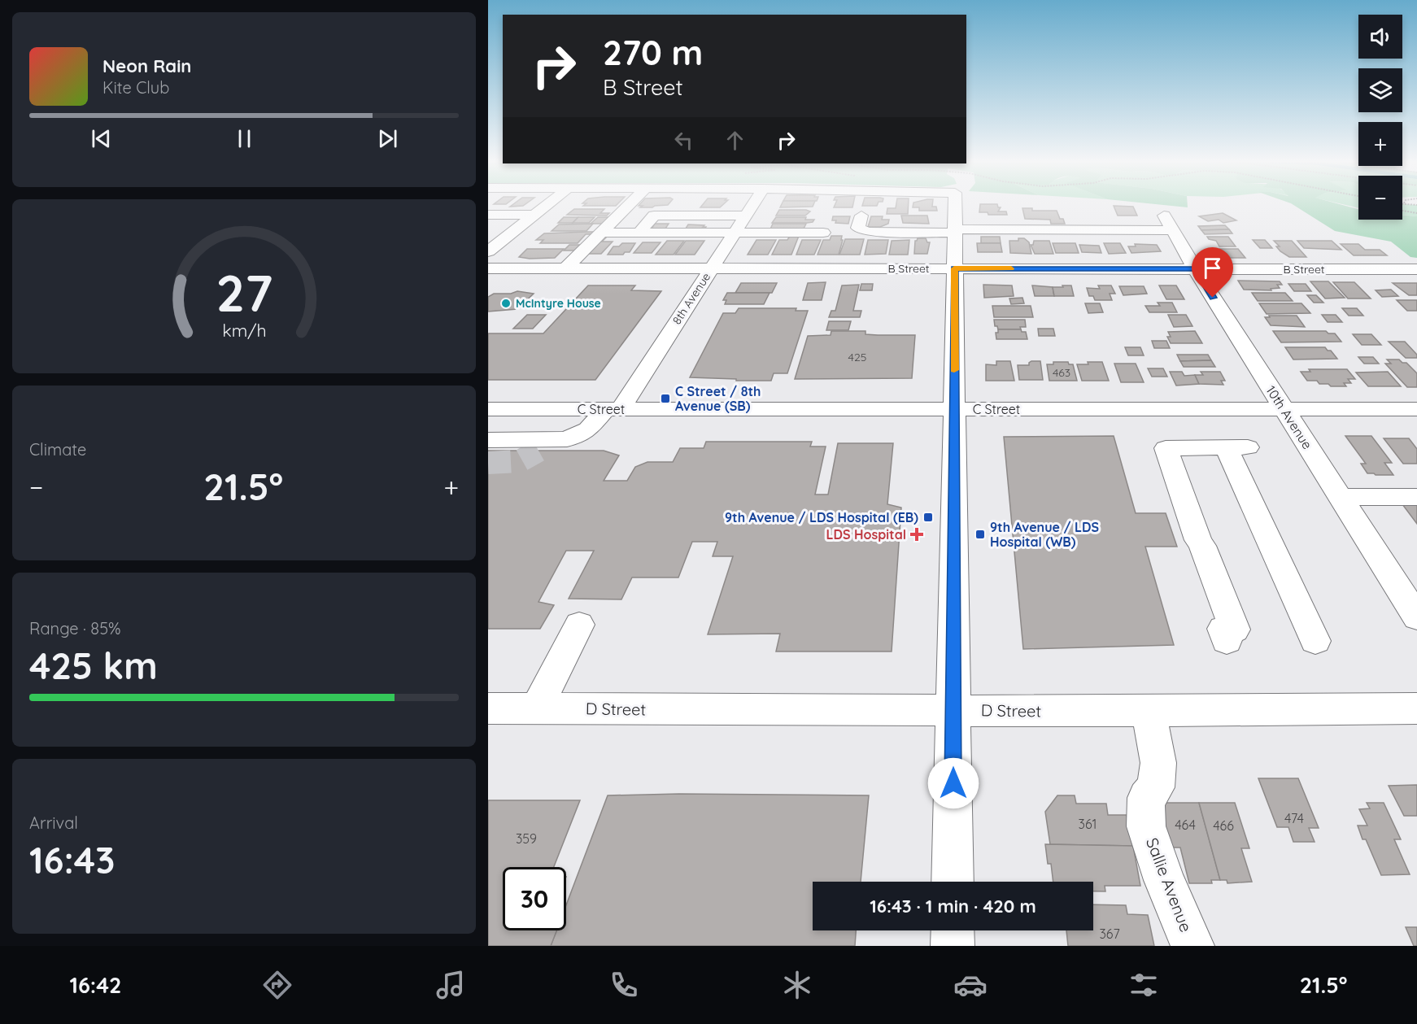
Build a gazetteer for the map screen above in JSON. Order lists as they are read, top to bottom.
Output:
{
  "streets": {
    "street": [
      "B Street",
      "8th Avenue",
      "C Street",
      "10th Avenue",
      "D Street",
      "Sallie Avenue"
    ]
  },
  "crossings": [
    ["B Street", "8th Avenue"],
    ["B Street", "10th Avenue"],
    ["8th Avenue", "C Street"],
    ["C Street", "10th Avenue"],
    ["D Street", "Sallie Avenue"]
  ],
  "places": {
    "other": ["McIntyre House"],
    "transit": ["C Street / 8th Avenue (SB)", "9th Avenue / LDS Hospital (EB)", "9th Avenue / LDS Hospital (WB)"],
    "health": ["LDS Hospital"]
  },
  "house_numbers": [
    "425",
    "463",
    "474",
    "361",
    "464",
    "466",
    "359",
    "367"
  ],
  "page": {
    "map_buttons": ["+", "−"],
    "turn": ["270 m", "B Street"],
    "song": ["Neon Rain", "Kite Club"],
    "tile": [
      "Climate",
      ["Range · 85%", "425 km"],
      ["Arrival", "16:43"]
    ],
    "heat": ["−", "21.5°", "+"],
    "limit": "30",
    "trip": "16:43 · 1 min · 420 m",
    "tabs": ["16:42", "21.5°"],
    "gauge": ["27", "km/h"]
  }
}
